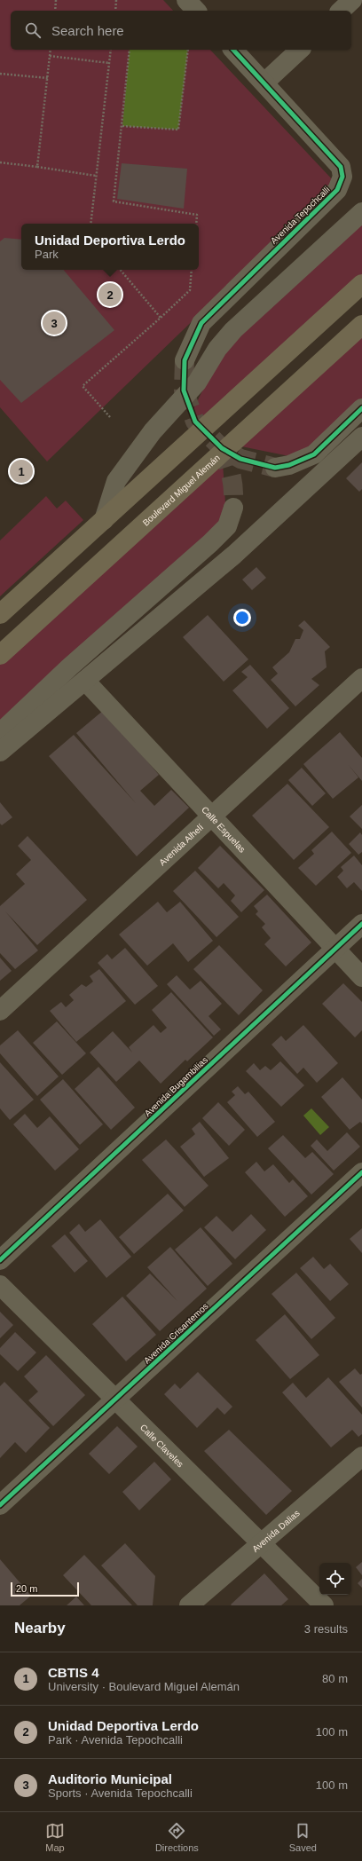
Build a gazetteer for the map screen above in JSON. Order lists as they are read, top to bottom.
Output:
{
  "streets": {
    "main road": ["Boulevard Miguel Alemán"],
    "street": [
      "Avenida Tepochcalli",
      "Calle Espuelas",
      "Avenida Alhelí",
      "Avenida Bugambilias",
      "Avenida Crisantemos",
      "Calle Claveles",
      "Avenida Dalias"
    ]
  },
  "crossings": [
    ["Calle Espuelas", "Avenida Alhelí"],
    ["Calle Espuelas", "Avenida Bugambilias"],
    ["Avenida Crisantemos", "Calle Claveles"],
    ["Calle Claveles", "Avenida Dalias"]
  ],
  "scale_bar": "20 m",
  "page": {
    "search": "Search here",
    "popup": ["Unidad Deportiva Lerdo", "Park"],
    "pins": ["2", "3", "1"],
    "scale": "20 m",
    "heading": ["Nearby", "3 results"],
    "list": [
      {
        "mark": "1",
        "name": "CBTIS 4",
        "note": "University · Boulevard Miguel Alemán",
        "value": "80 m"
      },
      {
        "mark": "2",
        "name": "Unidad Deportiva Lerdo",
        "note": "Park · Avenida Tepochcalli",
        "value": "100 m"
      },
      {
        "mark": "3",
        "name": "Auditorio Municipal",
        "note": "Sports · Avenida Tepochcalli",
        "value": "100 m"
      }
    ],
    "nav": ["Map", "Directions", "Saved"]
  }
}
